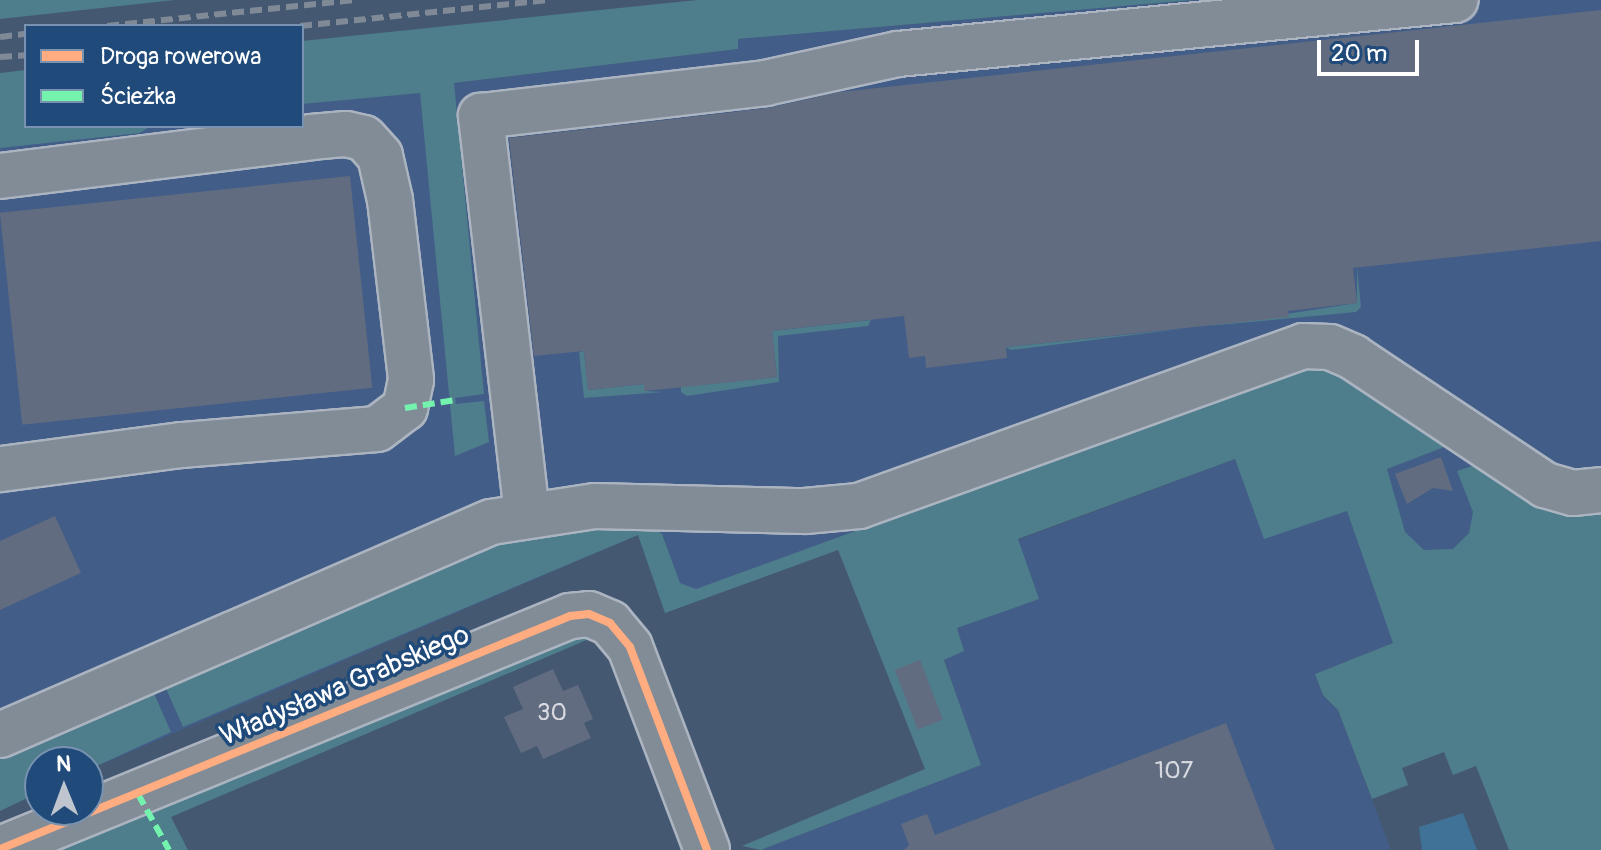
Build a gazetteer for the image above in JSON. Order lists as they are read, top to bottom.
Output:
{
  "streets": {
    "street": ["Władysława Grabskiego"]
  },
  "house_numbers": ["30", "107"],
  "legend": ["Droga rowerowa", "Ścieżka"],
  "scale_bar": "20 m",
  "north": "top"
}
